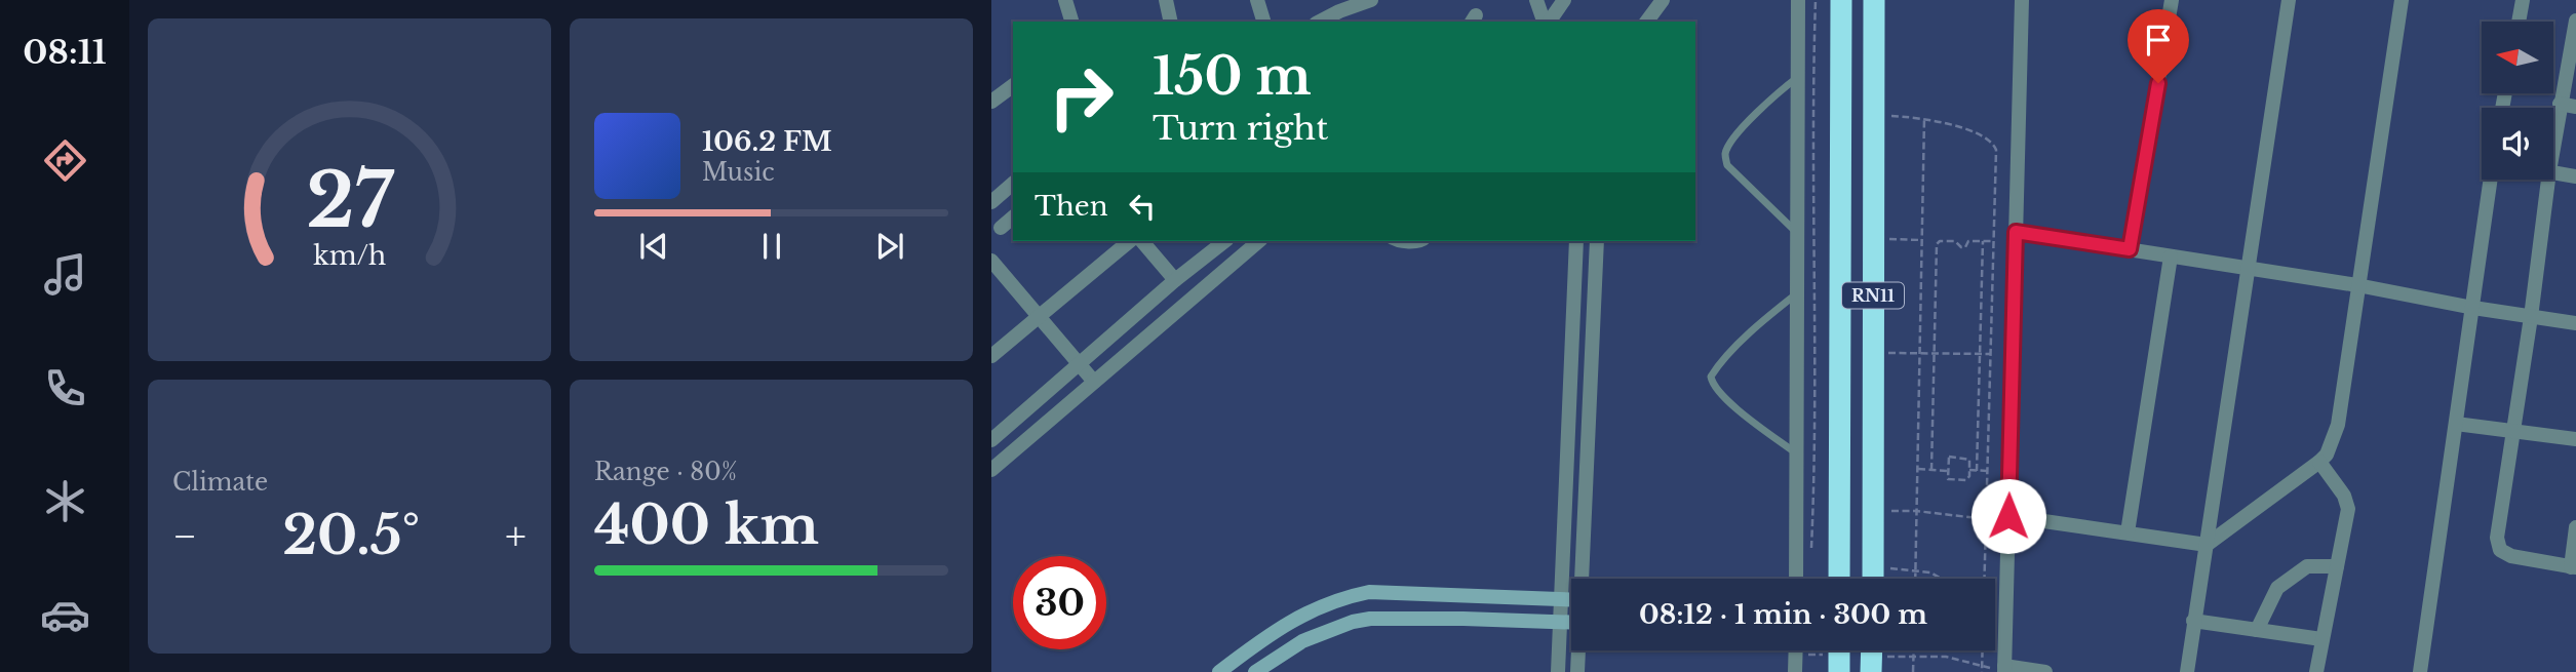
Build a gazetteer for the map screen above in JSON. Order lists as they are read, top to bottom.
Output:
{
  "streets": {
    "highway": ["RN11"]
  },
  "north": "left",
  "page": {
    "tabs": "08:11",
    "turn": ["150 m", "Turn right"],
    "song": ["106.2 FM", "Music"],
    "then": "Then",
    "tile": [
      "Climate",
      ["Range · 80%", "400 km"]
    ],
    "heat": ["−", "20.5°", "+"],
    "limit": "30",
    "trip": "08:12 · 1 min · 300 m",
    "gauge": ["27", "km/h"]
  }
}
